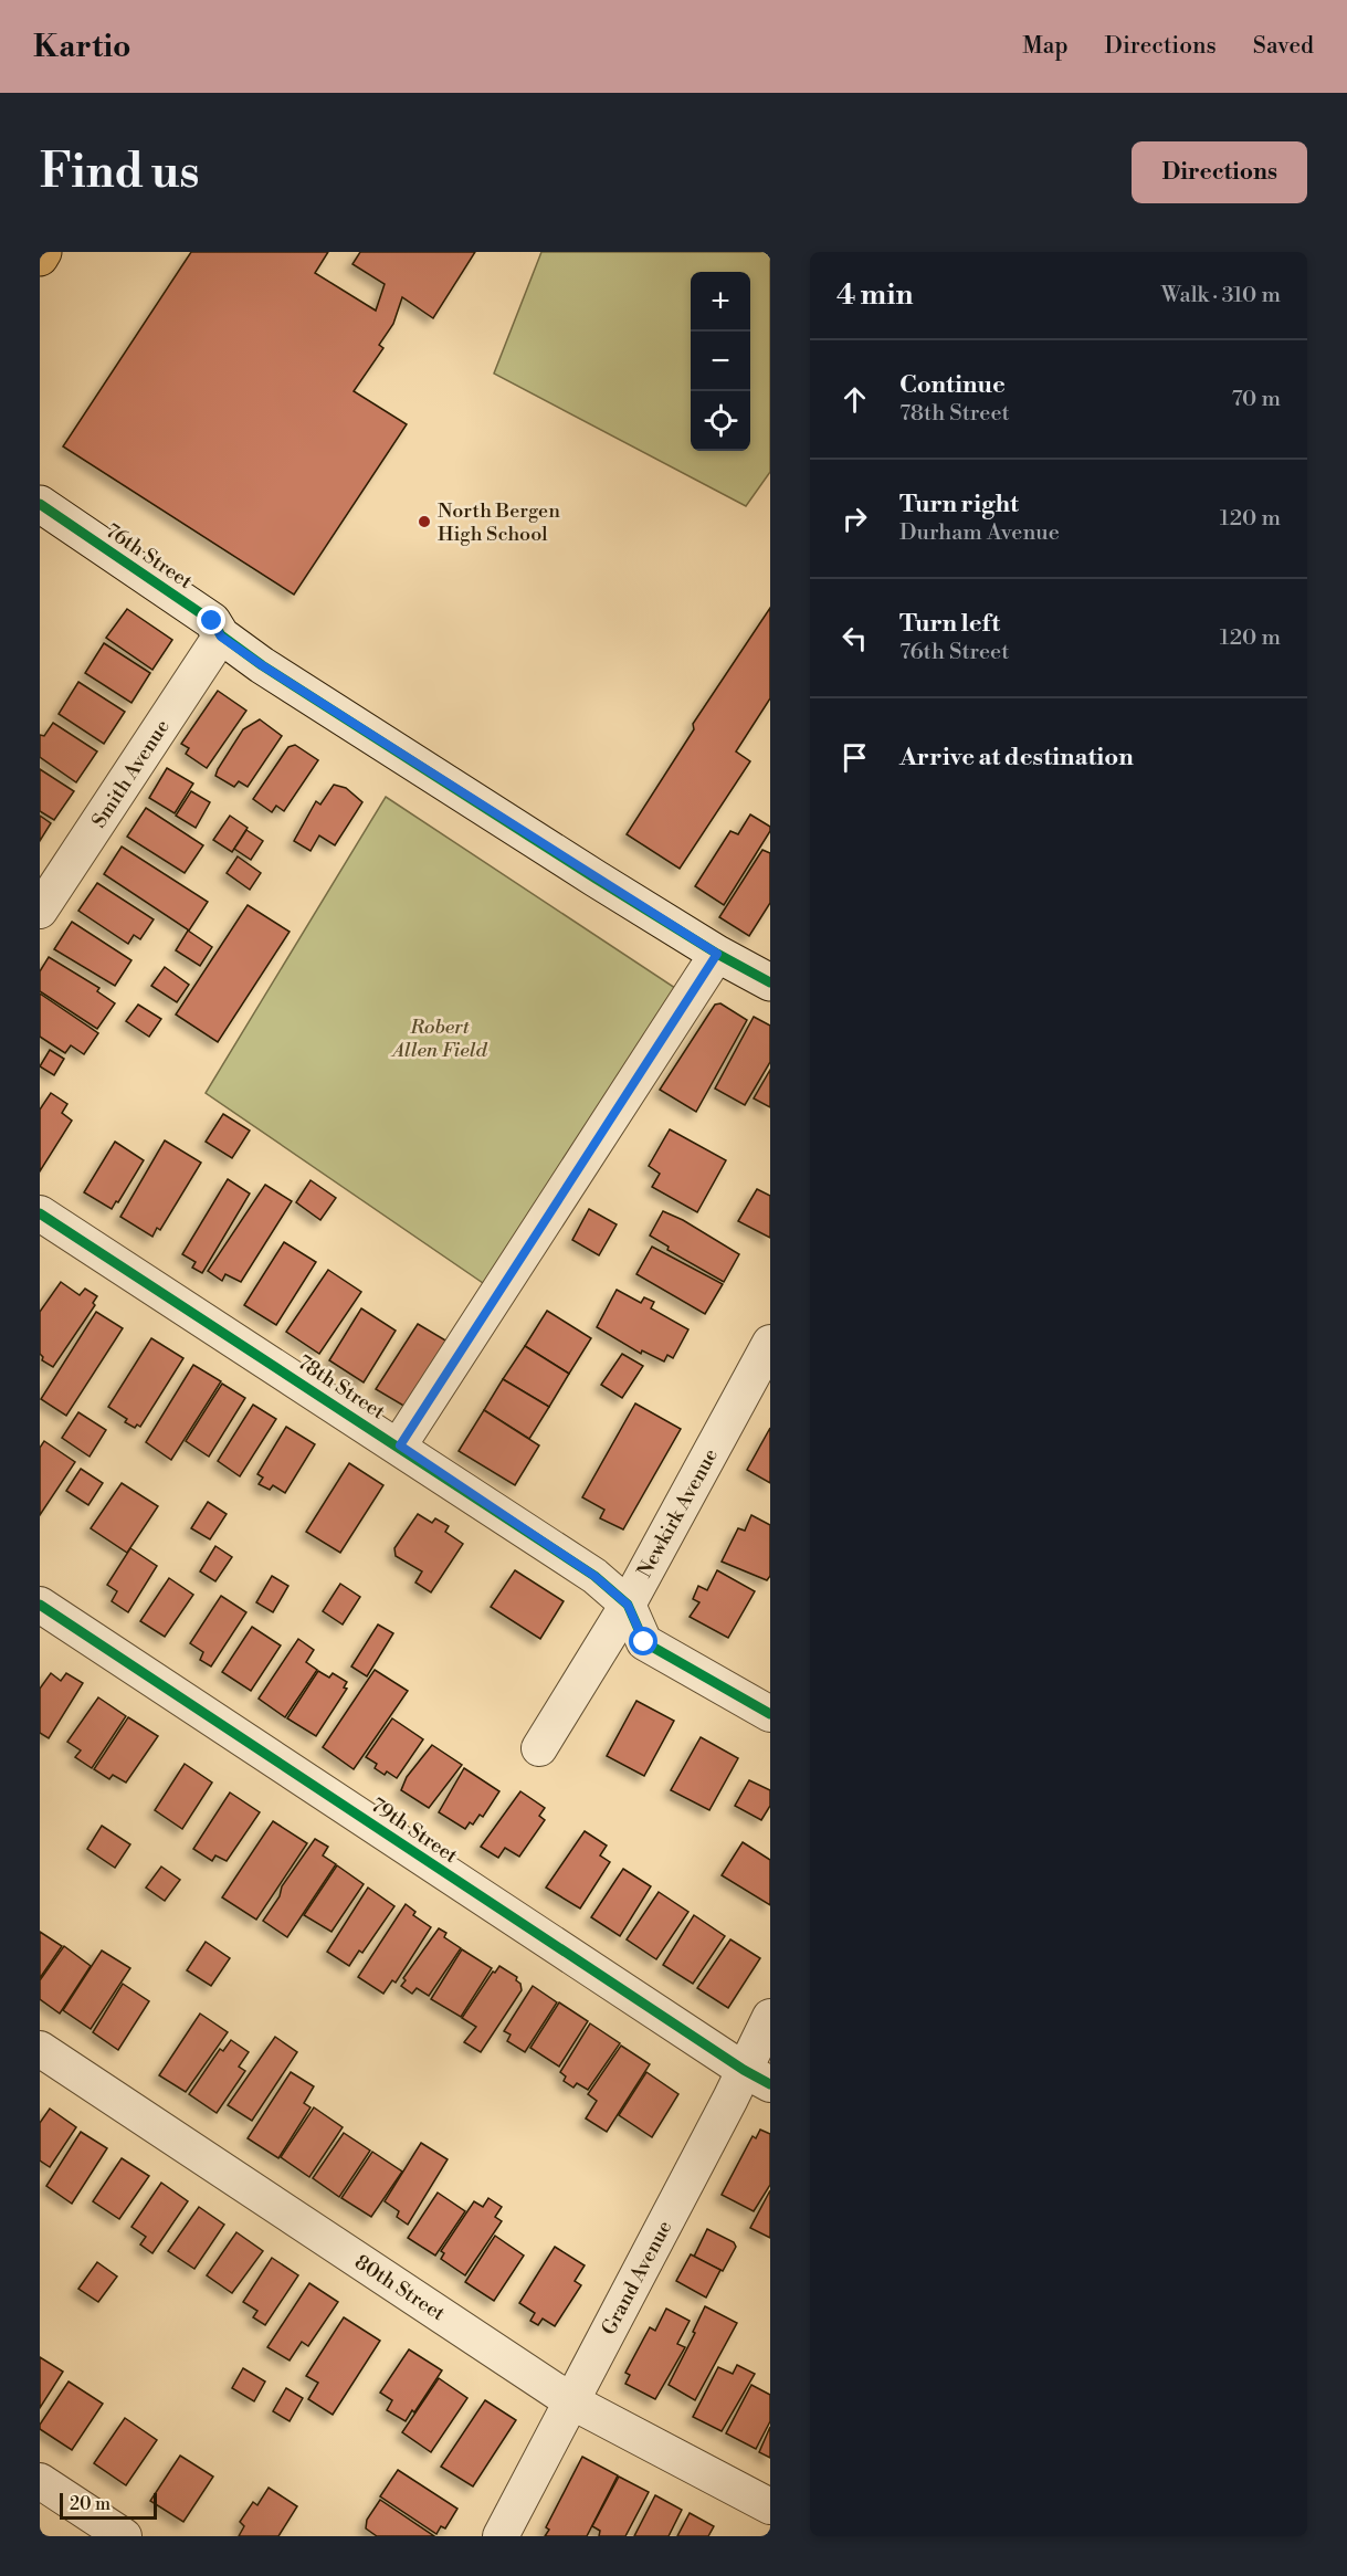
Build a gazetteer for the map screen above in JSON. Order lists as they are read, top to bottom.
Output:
{
  "streets": {
    "street": [
      "76th Street",
      "Smith Avenue",
      "78th Street",
      "Newkirk Avenue",
      "79th Street",
      "Grand Avenue",
      "80th Street"
    ]
  },
  "crossings": [
    ["76th Street", "Smith Avenue"],
    ["78th Street", "Newkirk Avenue"],
    ["79th Street", "Grand Avenue"],
    ["Grand Avenue", "80th Street"]
  ],
  "parks": ["Robert Allen Field"],
  "places": ["North Bergen High School"],
  "scale_bar": "20 m",
  "page": {
    "header": "Kartio",
    "nav": ["Map", "Directions", "Saved"],
    "buttons": "Directions",
    "title": "Find us",
    "heading": ["4 min", "Walk · 310 m"],
    "map_buttons": ["+", "−"],
    "list": [
      ["Continue", "78th Street", "70 m"],
      ["Turn right", "Durham Avenue", "120 m"],
      ["Turn left", "76th Street", "120 m"],
      "Arrive at destination"
    ],
    "scale": "20 m"
  }
}
